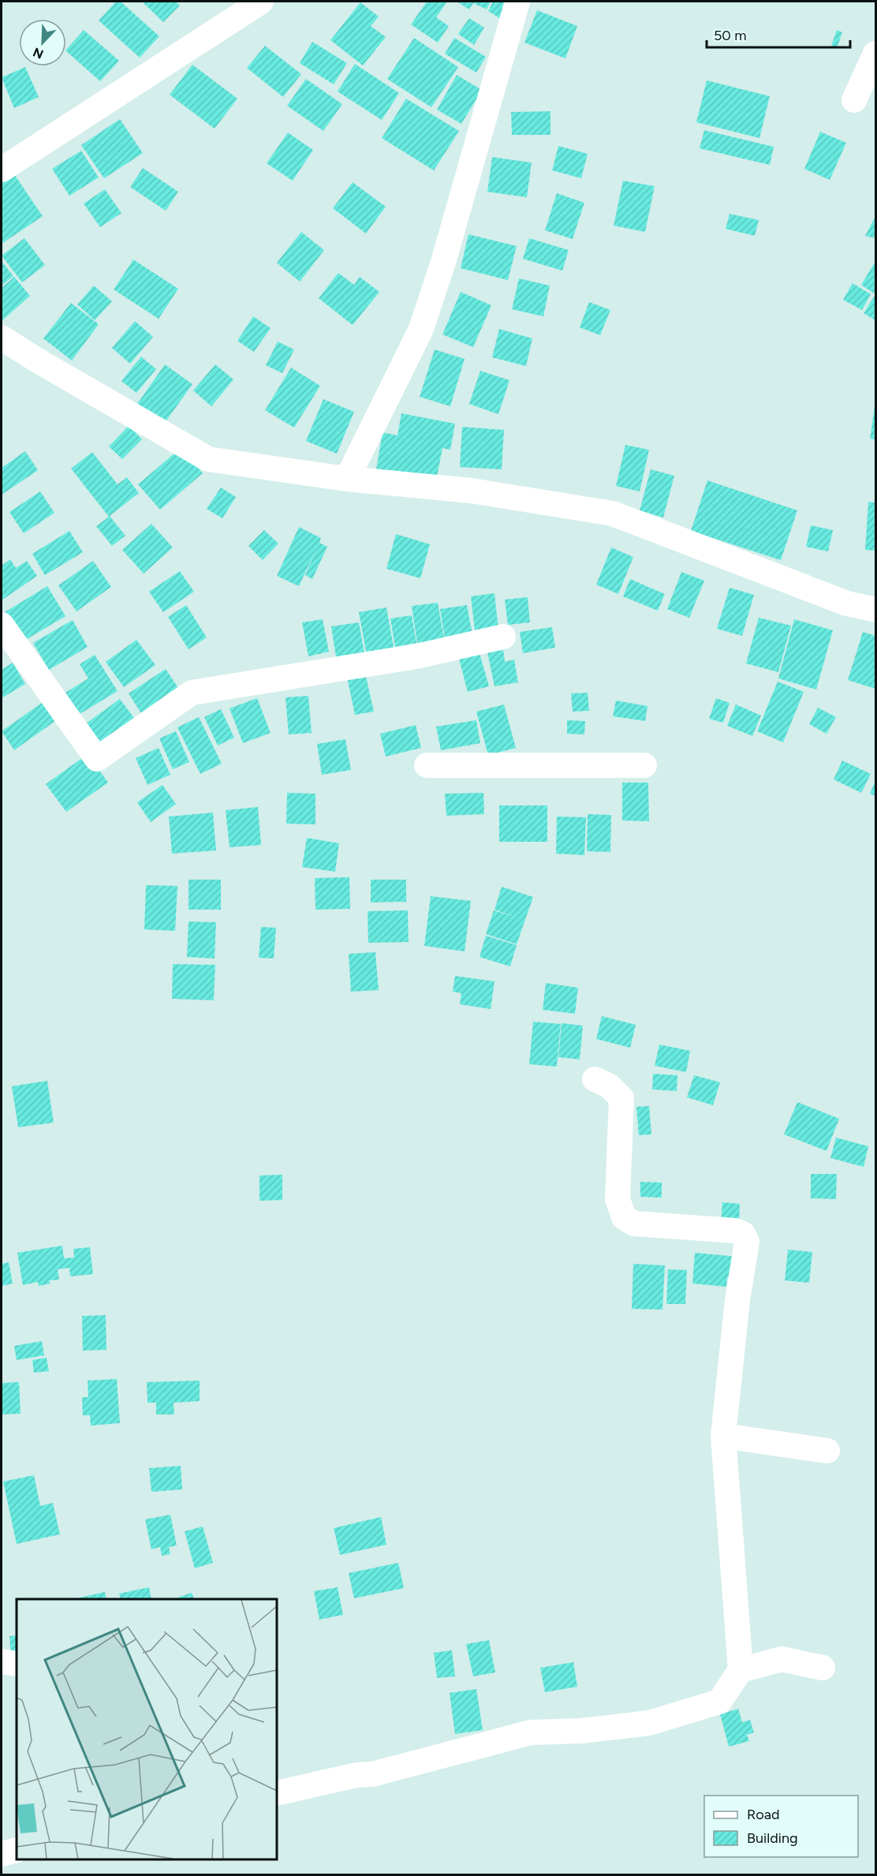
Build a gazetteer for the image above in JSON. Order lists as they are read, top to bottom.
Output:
{
  "legend": ["Road", "Building"],
  "scale_bar": "50 m",
  "north": "bottom left"
}
